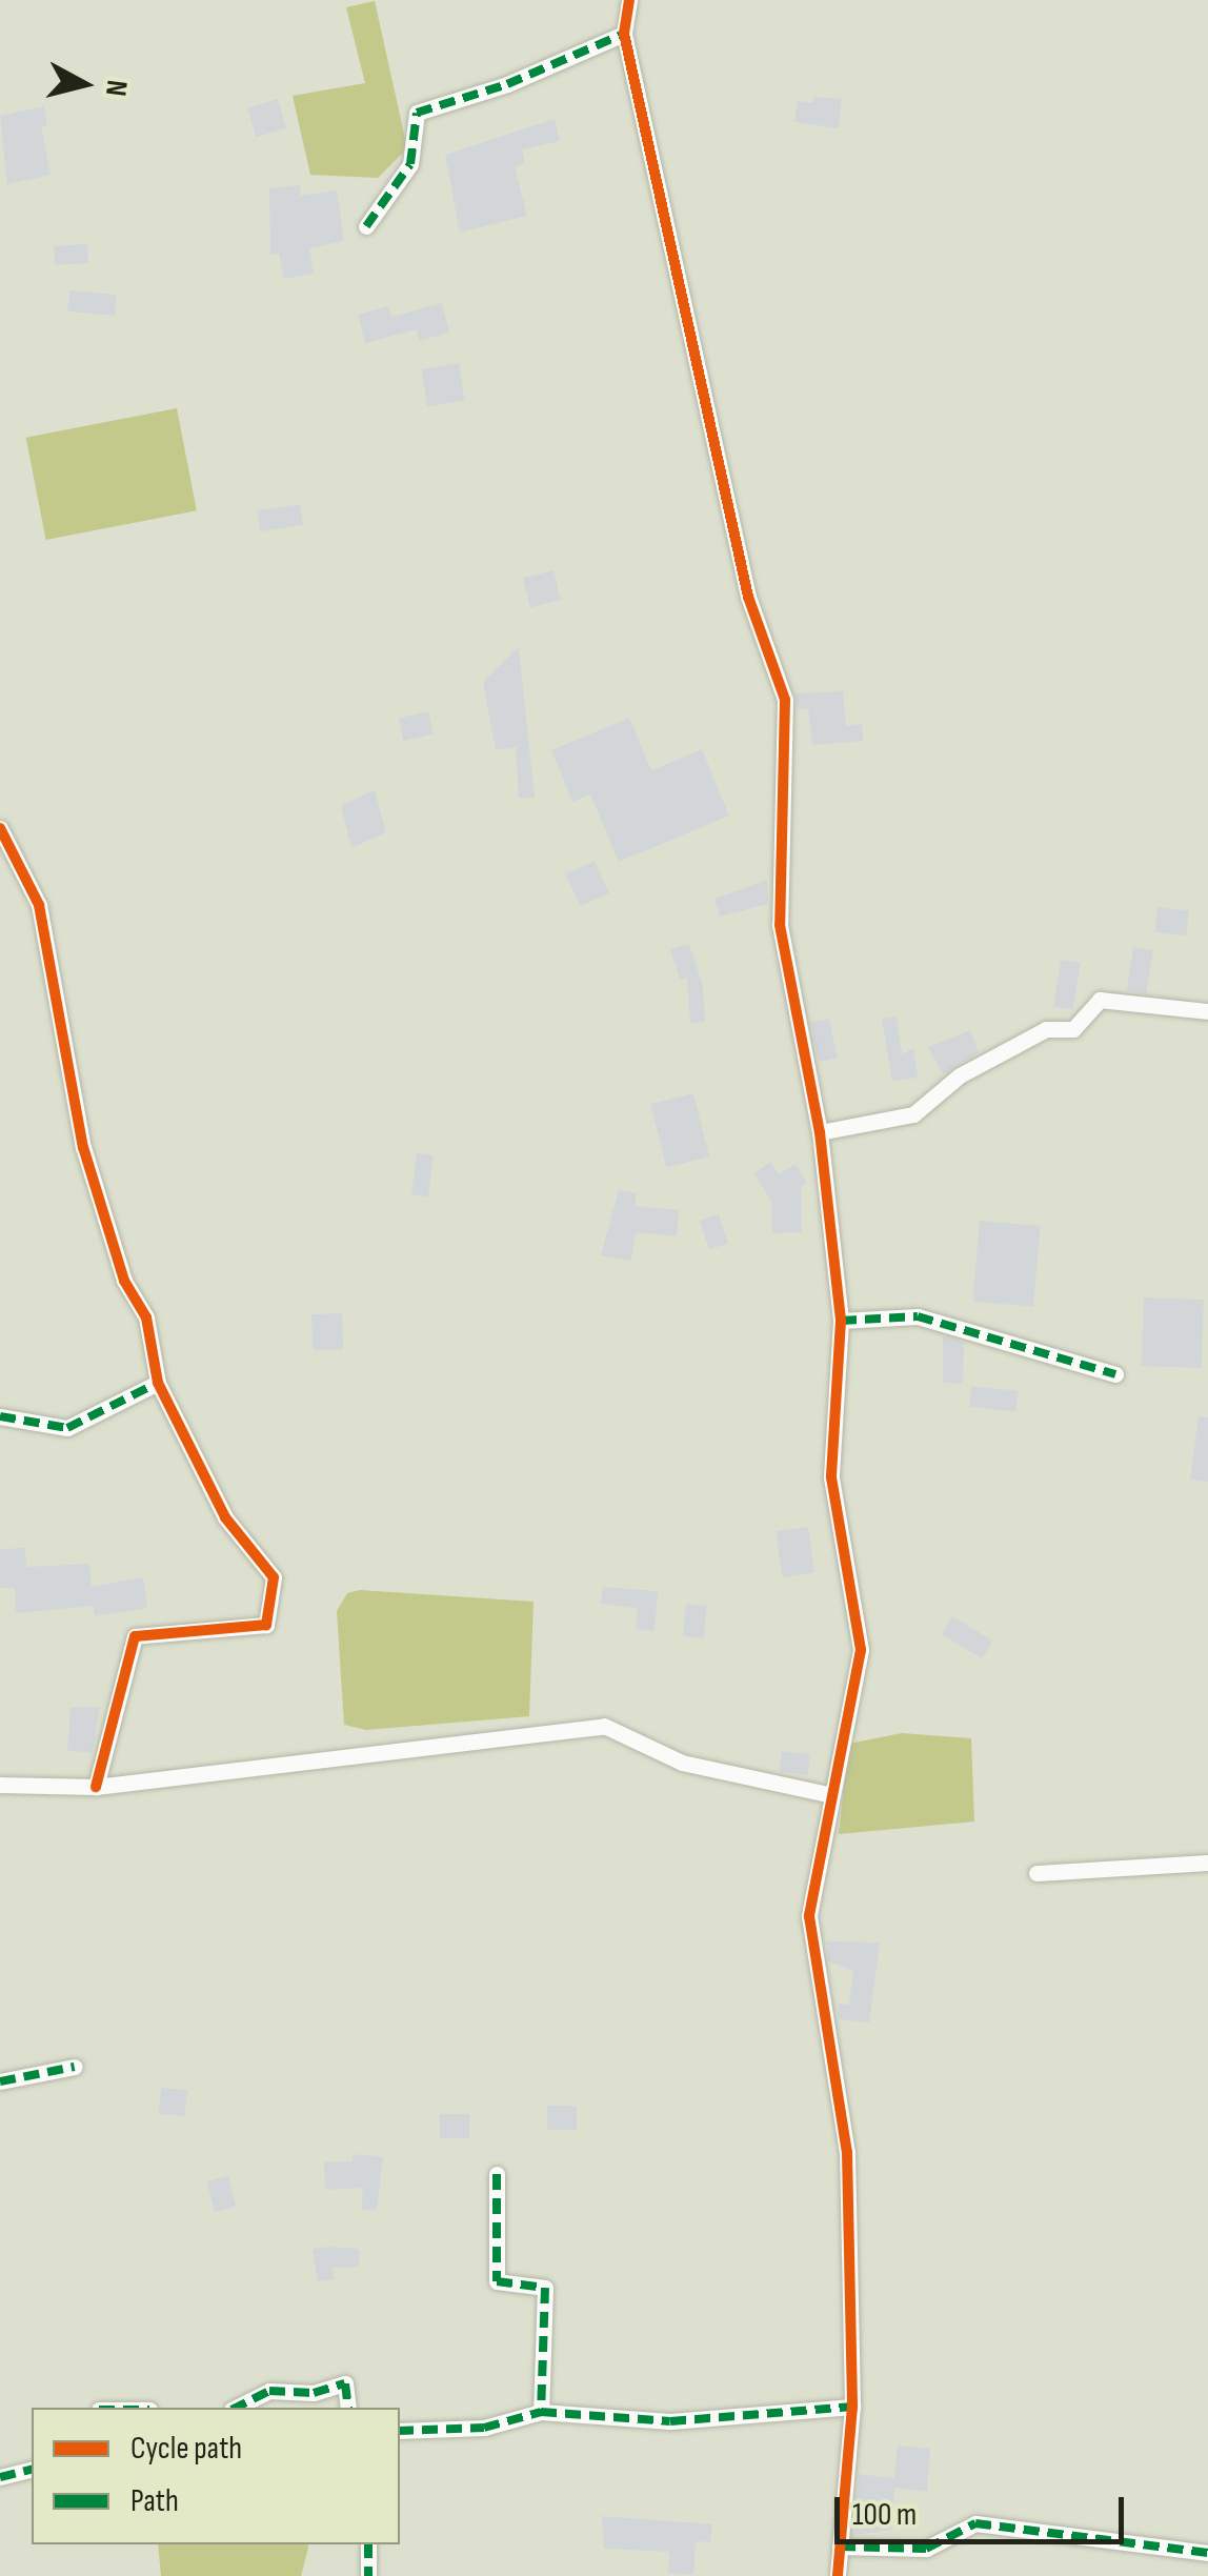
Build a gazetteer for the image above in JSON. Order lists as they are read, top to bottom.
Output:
{
  "legend": ["Cycle path", "Path"],
  "scale_bar": "100 m",
  "north": "right"
}
